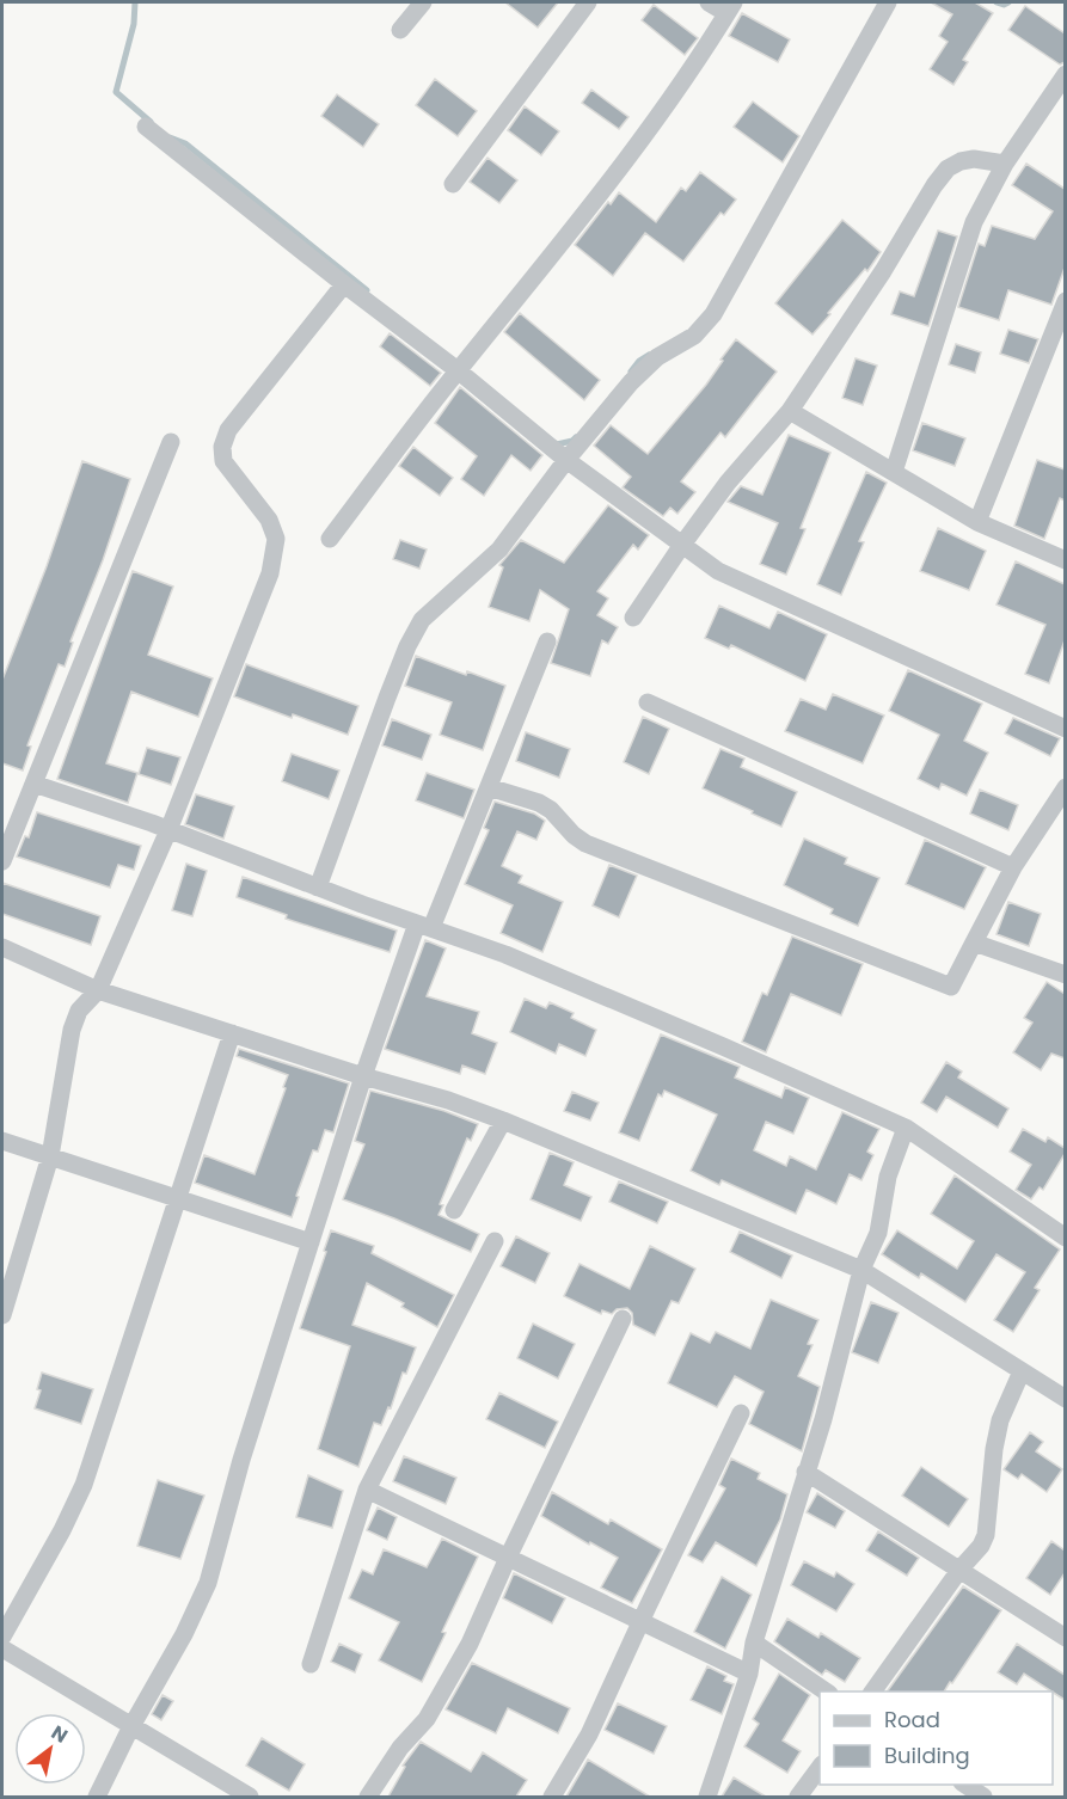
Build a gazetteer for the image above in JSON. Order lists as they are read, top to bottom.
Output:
{
  "legend": ["Road", "Building"],
  "north": "top right"
}
